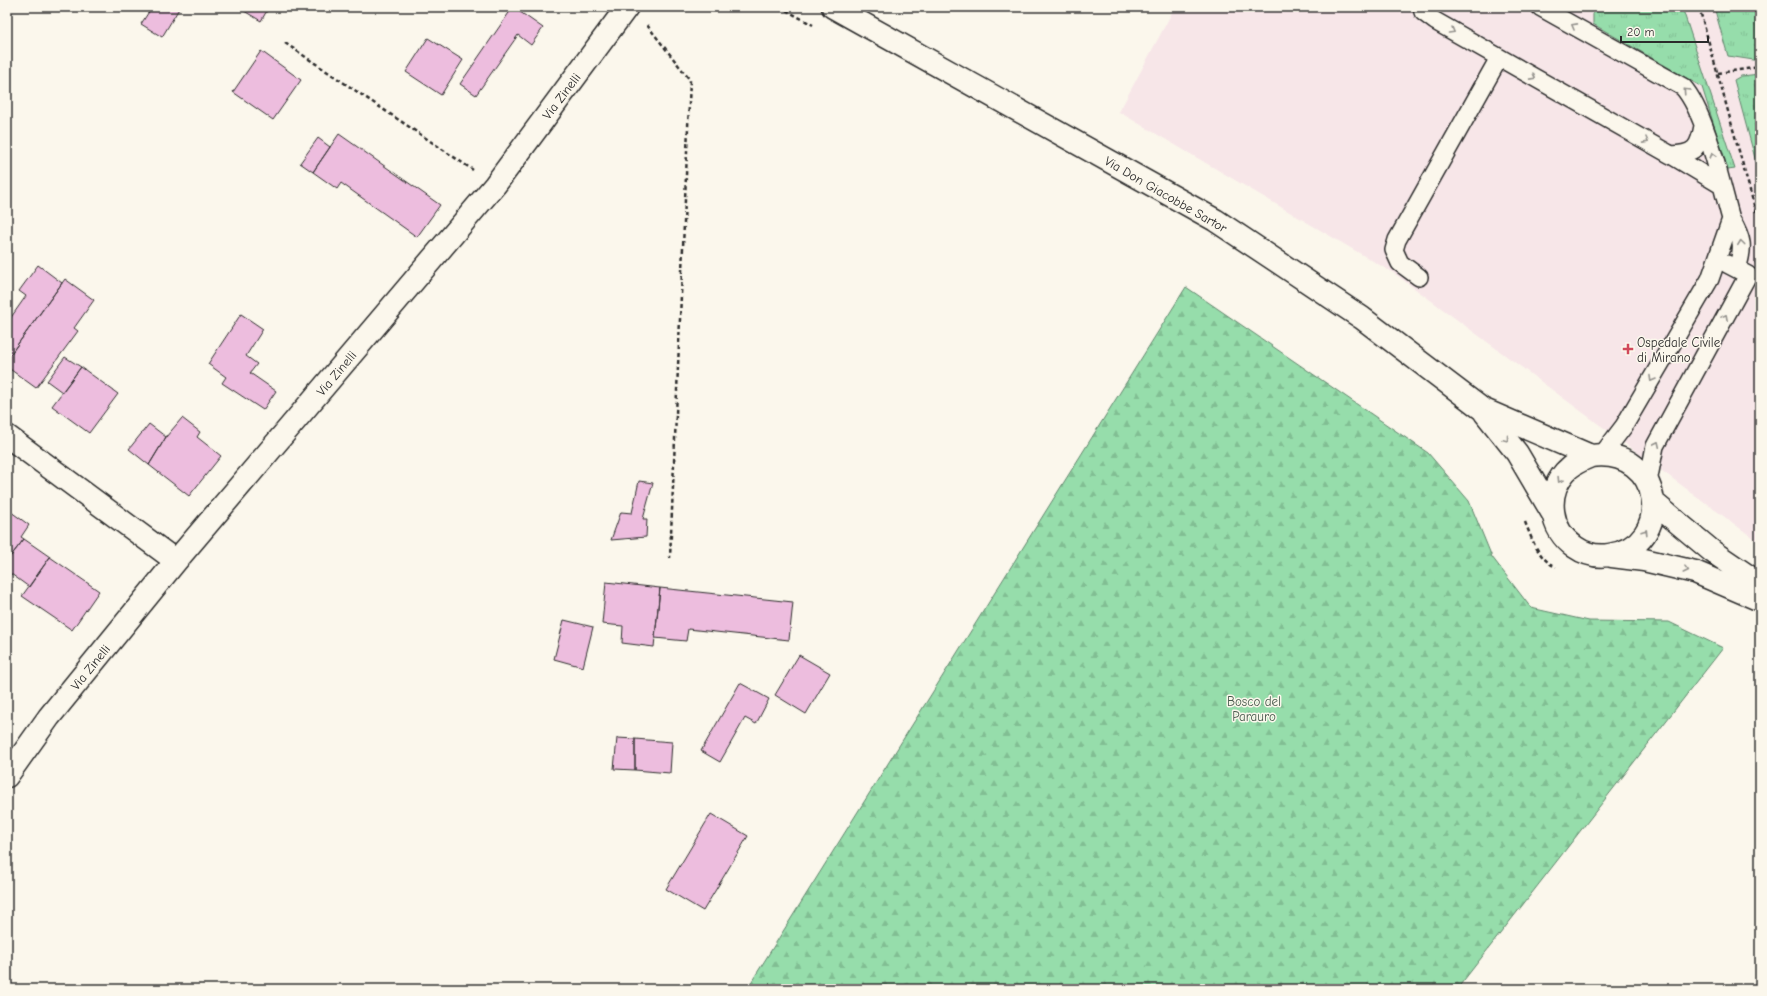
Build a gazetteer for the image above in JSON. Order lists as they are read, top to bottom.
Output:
{
  "streets": {
    "main road": ["Via Zinelli", "Via Don Giacobbe Sartor"]
  },
  "parks": ["Bosco del Parauro"],
  "places": {
    "health": ["Ospedale Civile di Mirano"]
  },
  "scale_bar": "20 m"
}
